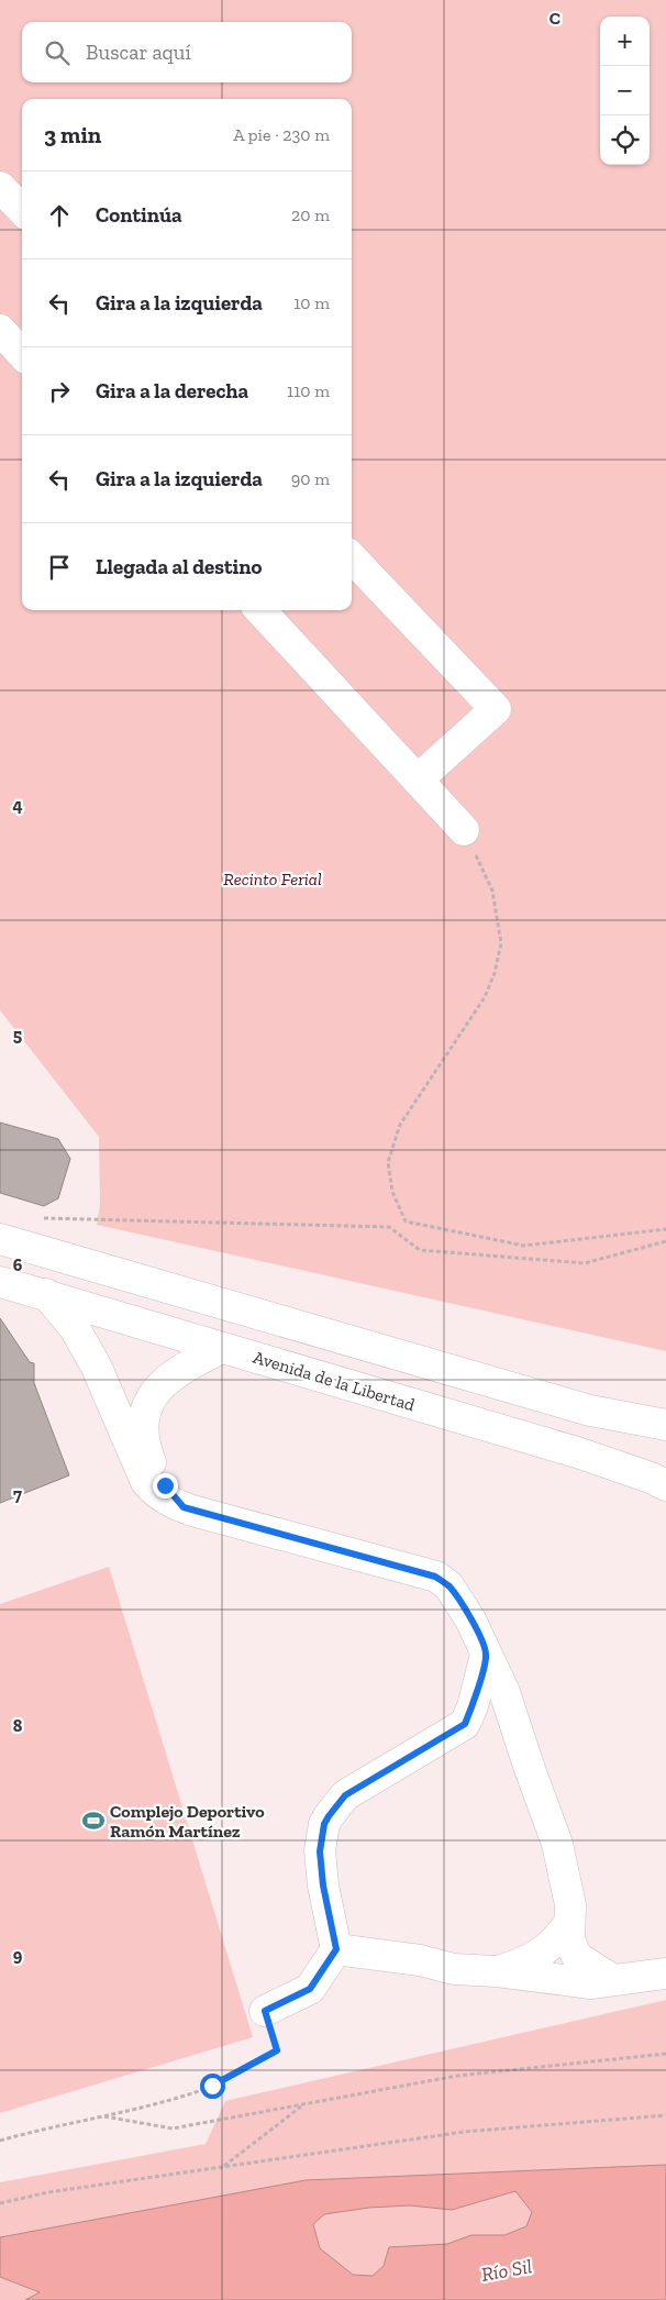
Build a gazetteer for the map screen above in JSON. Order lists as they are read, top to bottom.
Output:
{
  "streets": {
    "street": ["Avenida de la Libertad"]
  },
  "water": ["Río Sil"],
  "parks": ["Recinto Ferial"],
  "places": {
    "sports": ["Complejo Deportivo Ramón Martínez"]
  },
  "page": {
    "map_buttons": ["+", "−"],
    "search": "Buscar aquí",
    "heading": ["3 min", "A pie · 230 m"],
    "list": [
      ["Continúa", "20 m"],
      ["Gira a la izquierda", "10 m"],
      ["Gira a la derecha", "110 m"],
      ["Gira a la izquierda", "90 m"],
      "Llegada al destino"
    ]
  },
  "grid": {
    "columns": ["C"],
    "rows": [
      "4",
      "5",
      "6",
      "7",
      "8",
      "9"
    ]
  }
}
